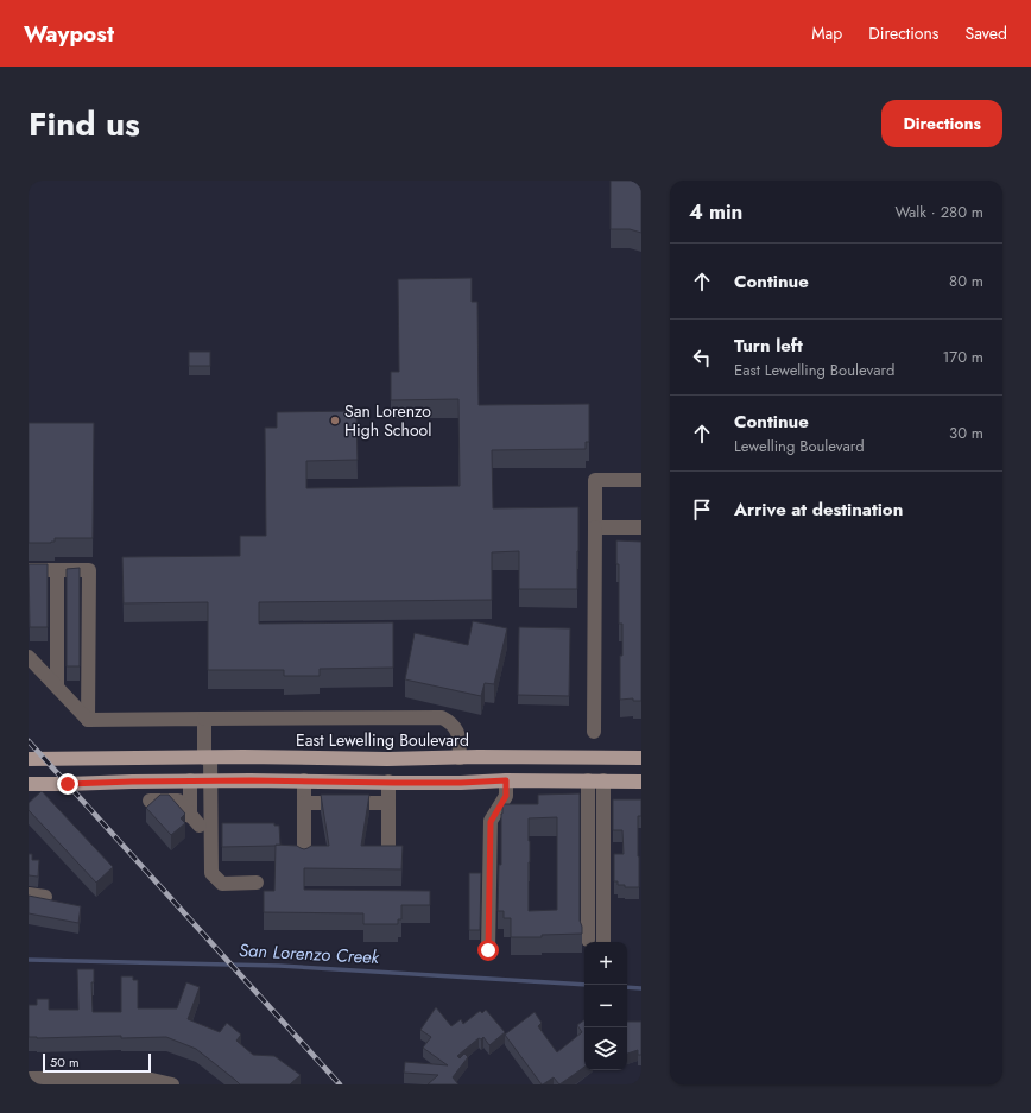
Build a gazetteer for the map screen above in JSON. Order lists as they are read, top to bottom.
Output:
{
  "streets": {
    "main road": ["East Lewelling Boulevard"]
  },
  "water": ["San Lorenzo Creek"],
  "places": ["San Lorenzo High School"],
  "scale_bar": "50 m",
  "page": {
    "header": "Waypost",
    "nav": ["Map", "Directions", "Saved"],
    "title": "Find us",
    "buttons": "Directions",
    "heading": ["4 min", "Walk · 280 m"],
    "list": [
      ["Continue", "80 m"],
      ["Turn left", "East Lewelling Boulevard", "170 m"],
      ["Continue", "Lewelling Boulevard", "30 m"],
      "Arrive at destination"
    ],
    "map_buttons": ["+", "−"],
    "scale": "50 m"
  }
}
